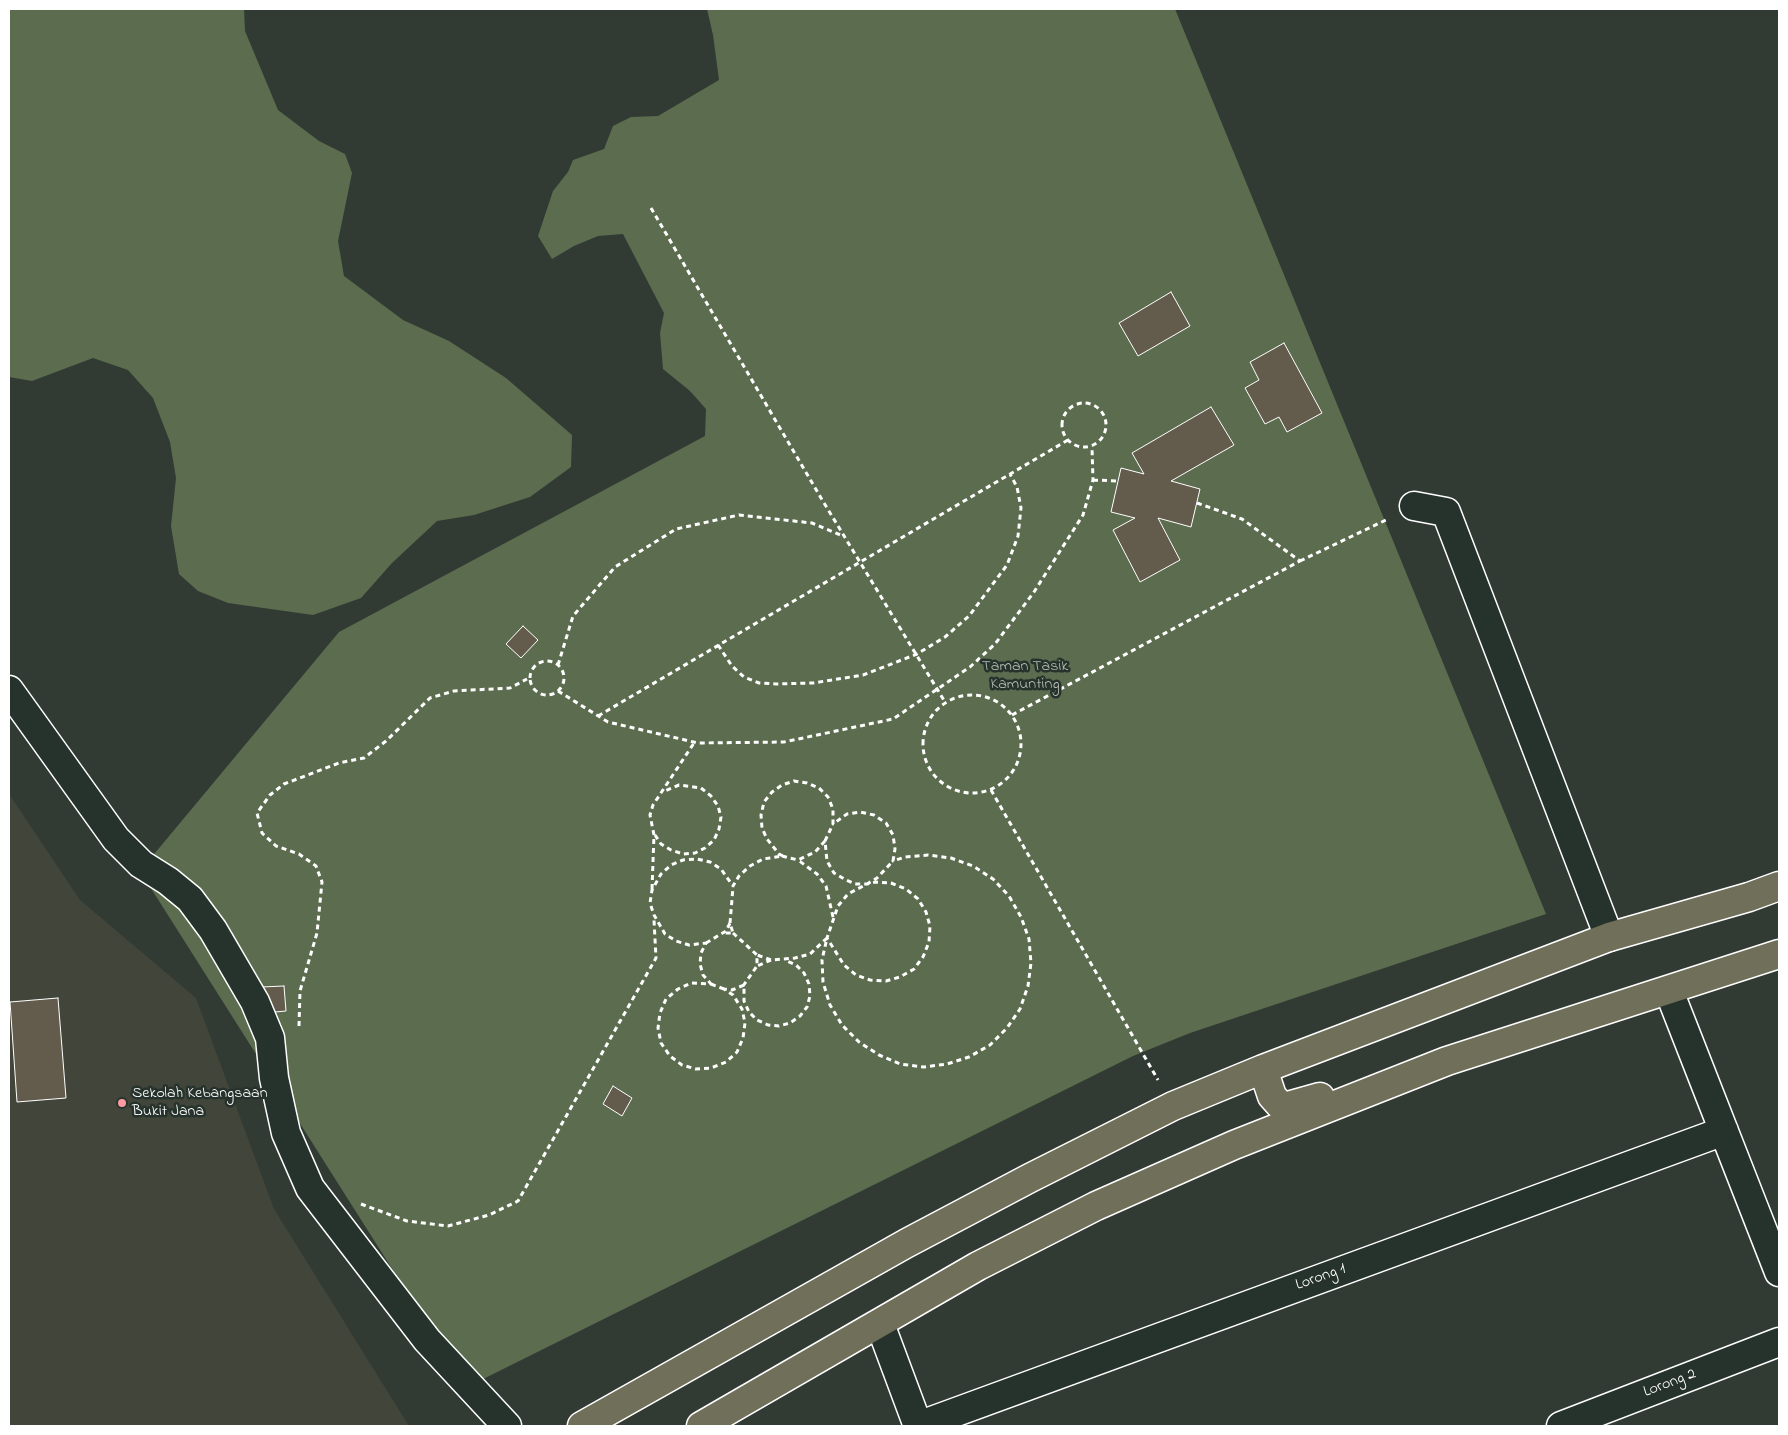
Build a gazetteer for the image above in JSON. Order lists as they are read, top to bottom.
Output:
{
  "streets": {
    "street": ["Lorong 1", "Lorong 2"]
  },
  "parks": ["Taman Tasik Kamunting"],
  "places": ["Sekolah Kebangsaan Bukit Jana"]
}
